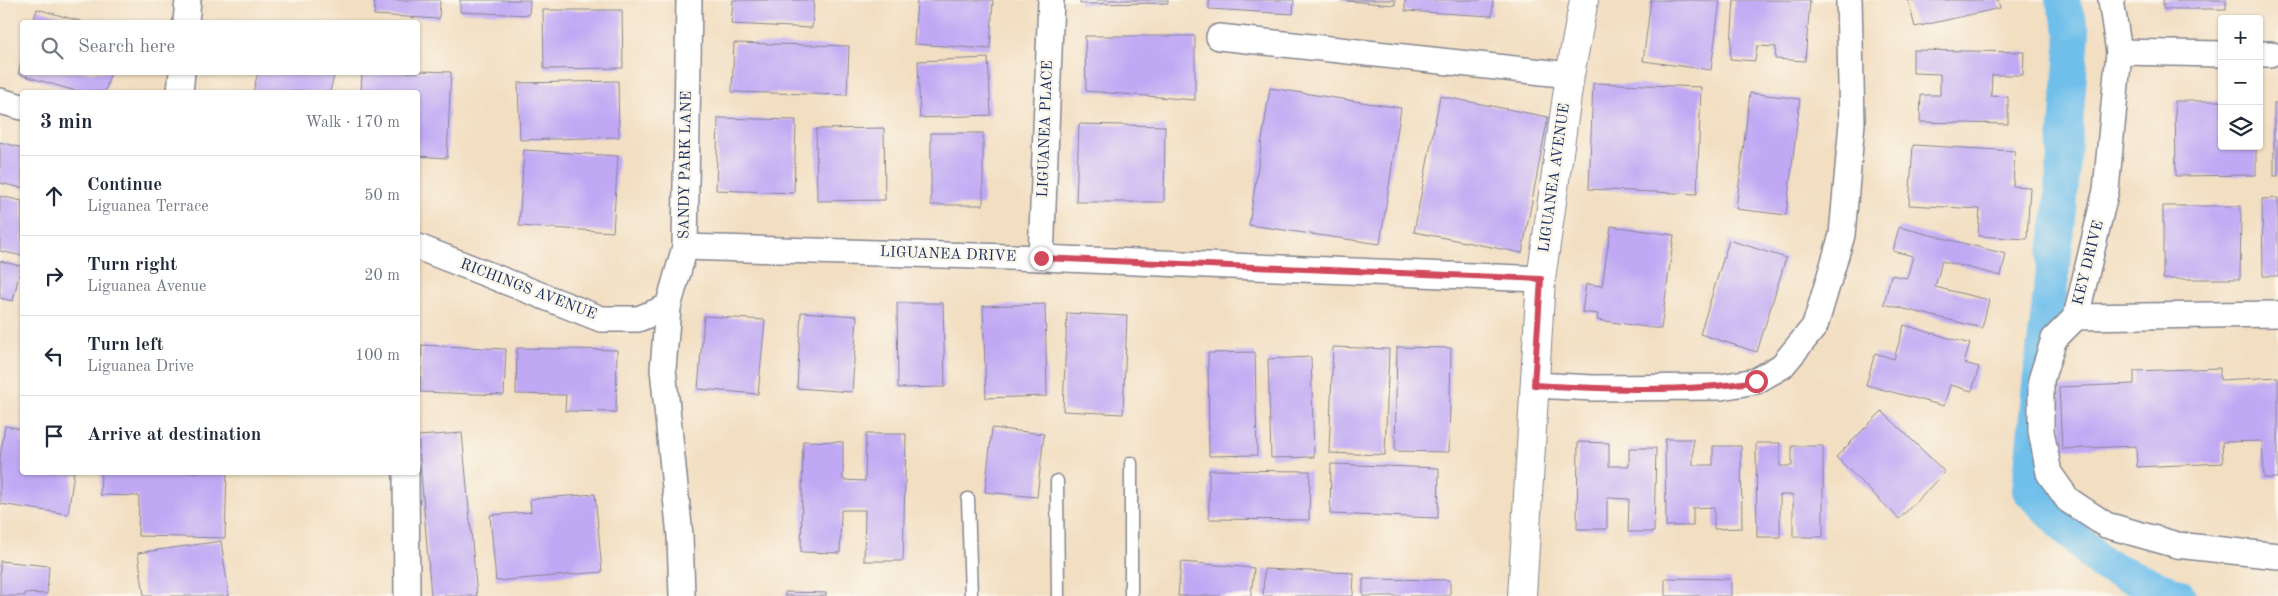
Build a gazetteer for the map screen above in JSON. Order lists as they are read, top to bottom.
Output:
{
  "streets": {
    "main road": ["LIGUANEA AVENUE"],
    "street": [
      "LIGUANEA PLACE",
      "SANDY PARK LANE",
      "LIGUANEA DRIVE",
      "KEY DRIVE",
      "RICHINGS AVENUE"
    ]
  },
  "crossings": [
    ["LIGUANEA PLACE", "LIGUANEA DRIVE"],
    ["SANDY PARK LANE", "LIGUANEA DRIVE"],
    ["SANDY PARK LANE", "RICHINGS AVENUE"],
    ["LIGUANEA AVENUE", "LIGUANEA DRIVE"]
  ],
  "page": {
    "map_buttons": ["+", "−"],
    "search": "Search here",
    "heading": ["3 min", "Walk · 170 m"],
    "list": [
      ["Continue", "Liguanea Terrace", "50 m"],
      ["Turn right", "Liguanea Avenue", "20 m"],
      ["Turn left", "Liguanea Drive", "100 m"],
      "Arrive at destination"
    ]
  }
}
